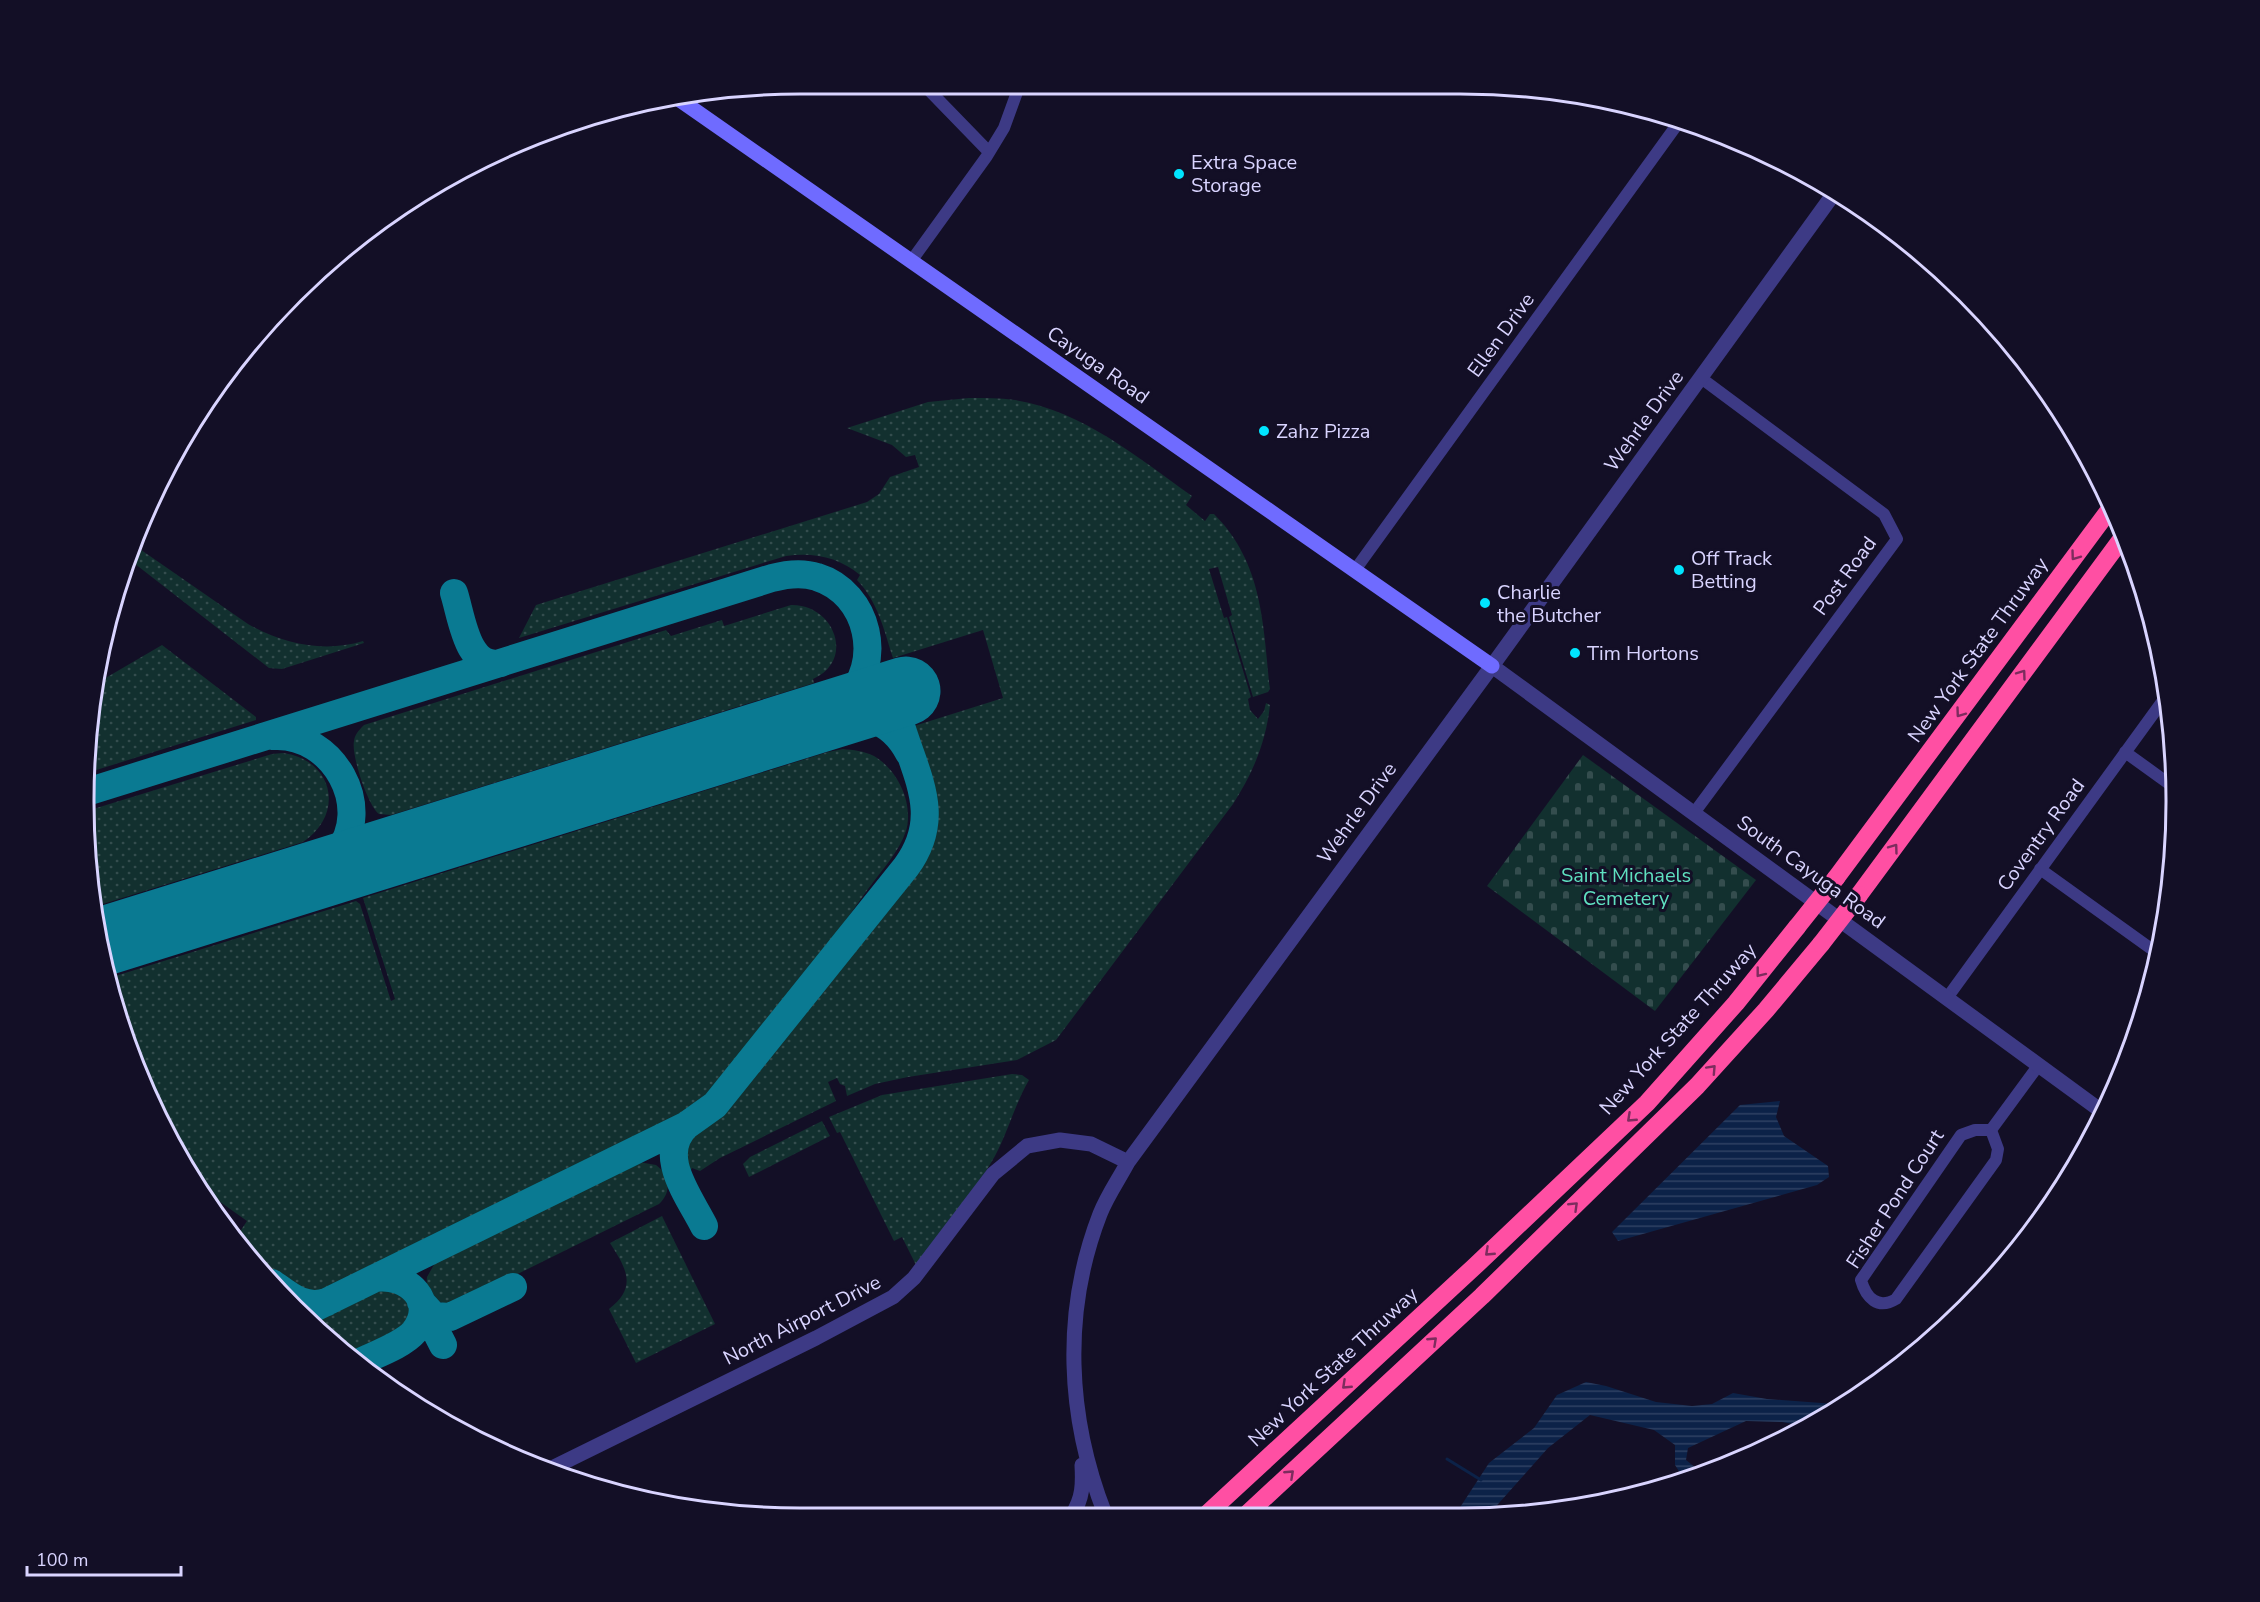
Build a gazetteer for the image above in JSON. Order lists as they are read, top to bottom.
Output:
{
  "streets": {
    "highway": ["New York State Thruway"],
    "main road": ["Cayuga Road"],
    "street": [
      "Ellen Drive",
      "Wehrle Drive",
      "Post Road",
      "Coventry Road",
      "South Cayuga Road",
      "Fisher Pond Court",
      "North Airport Drive"
    ]
  },
  "crossings": [
    ["Ellen Drive", "Cayuga Road"],
    ["Cayuga Road", "Wehrle Drive"],
    ["Cayuga Road", "South Cayuga Road"],
    ["Wehrle Drive", "Post Road"],
    ["Wehrle Drive", "South Cayuga Road"],
    ["Wehrle Drive", "North Airport Drive"],
    ["Post Road", "South Cayuga Road"],
    ["New York State Thruway", "South Cayuga Road"],
    ["Coventry Road", "South Cayuga Road"]
  ],
  "parks": ["Saint Michaels Cemetery"],
  "places": [
    "Extra Space Storage",
    "Zahz Pizza",
    "Off Track Betting",
    "Charlie the Butcher",
    "Tim Hortons"
  ],
  "scale_bar": "100 m"
}
